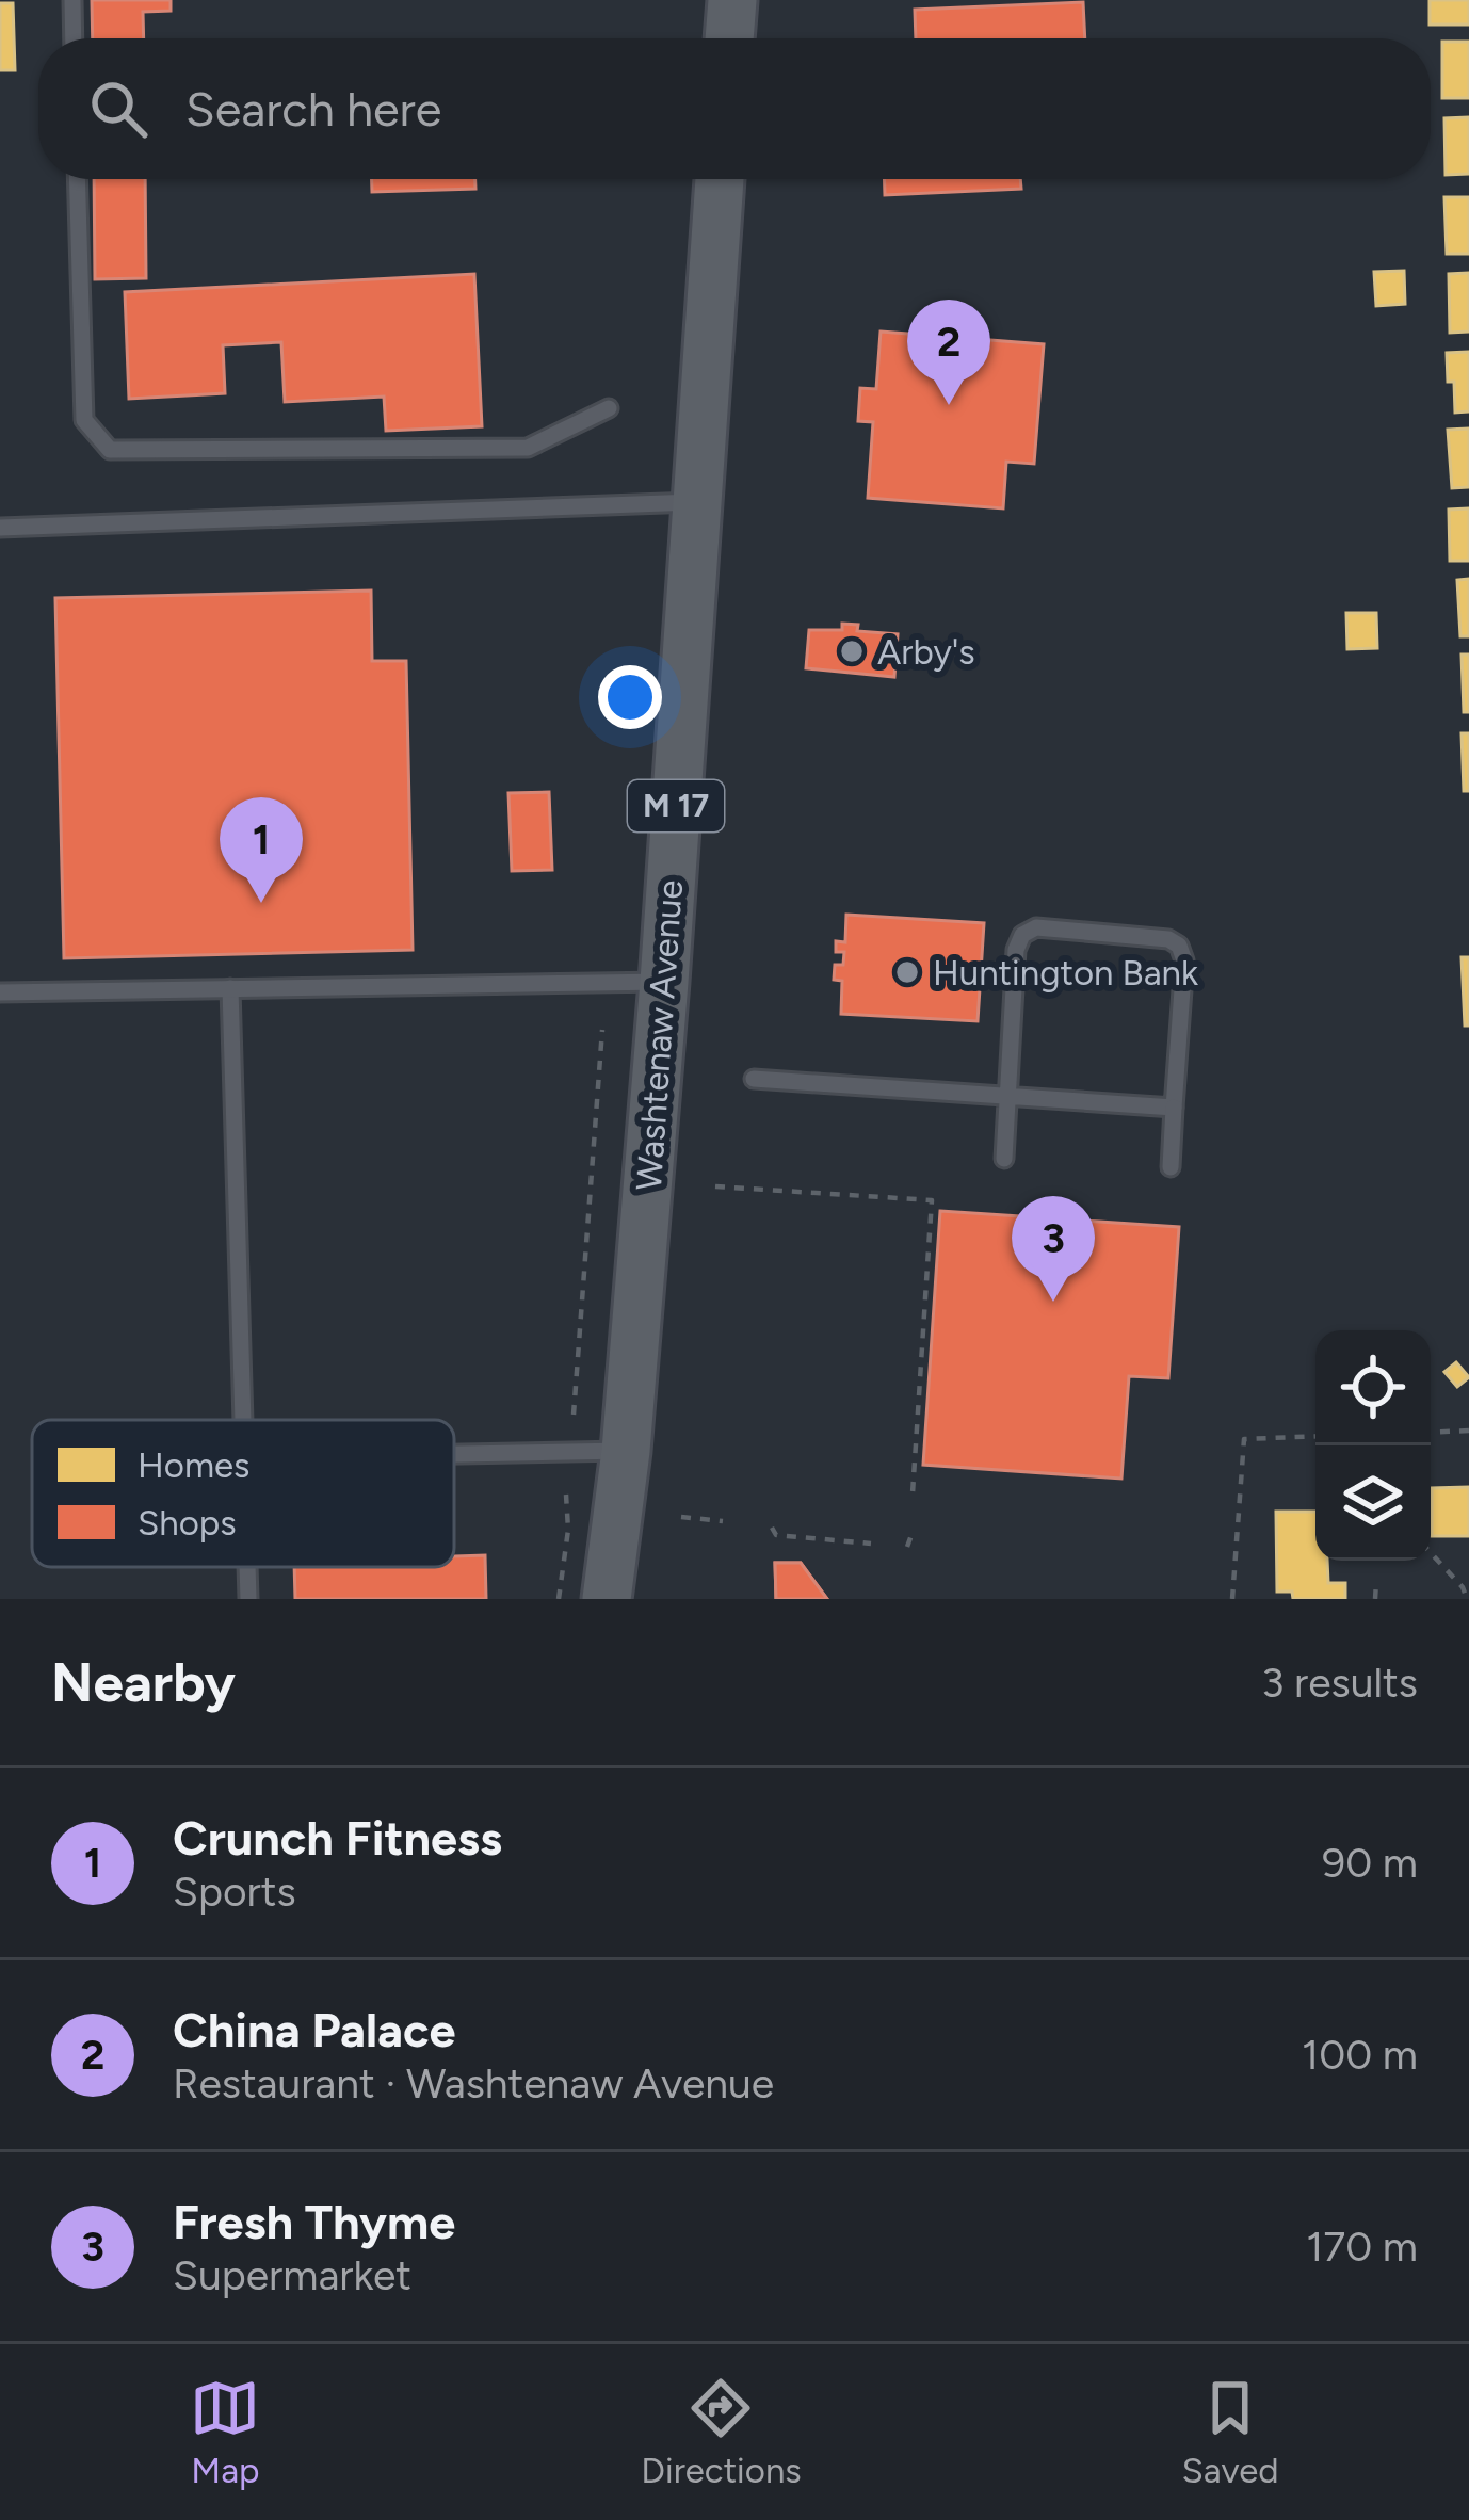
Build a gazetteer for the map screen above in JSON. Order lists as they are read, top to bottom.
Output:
{
  "streets": {
    "main road": ["M 17", "Washtenaw Avenue"]
  },
  "places": ["Arby's", "Huntington Bank"],
  "legend": ["Homes", "Shops"],
  "page": {
    "search": "Search here",
    "pins": ["2", "1", "3"],
    "heading": ["Nearby", "3 results"],
    "list": [
      {
        "mark": "1",
        "name": "Crunch Fitness",
        "note": "Sports",
        "value": "90 m"
      },
      {
        "mark": "2",
        "name": "China Palace",
        "note": "Restaurant · Washtenaw Avenue",
        "value": "100 m"
      },
      {
        "mark": "3",
        "name": "Fresh Thyme",
        "note": "Supermarket",
        "value": "170 m"
      }
    ],
    "nav": ["Map", "Directions", "Saved"]
  }
}
